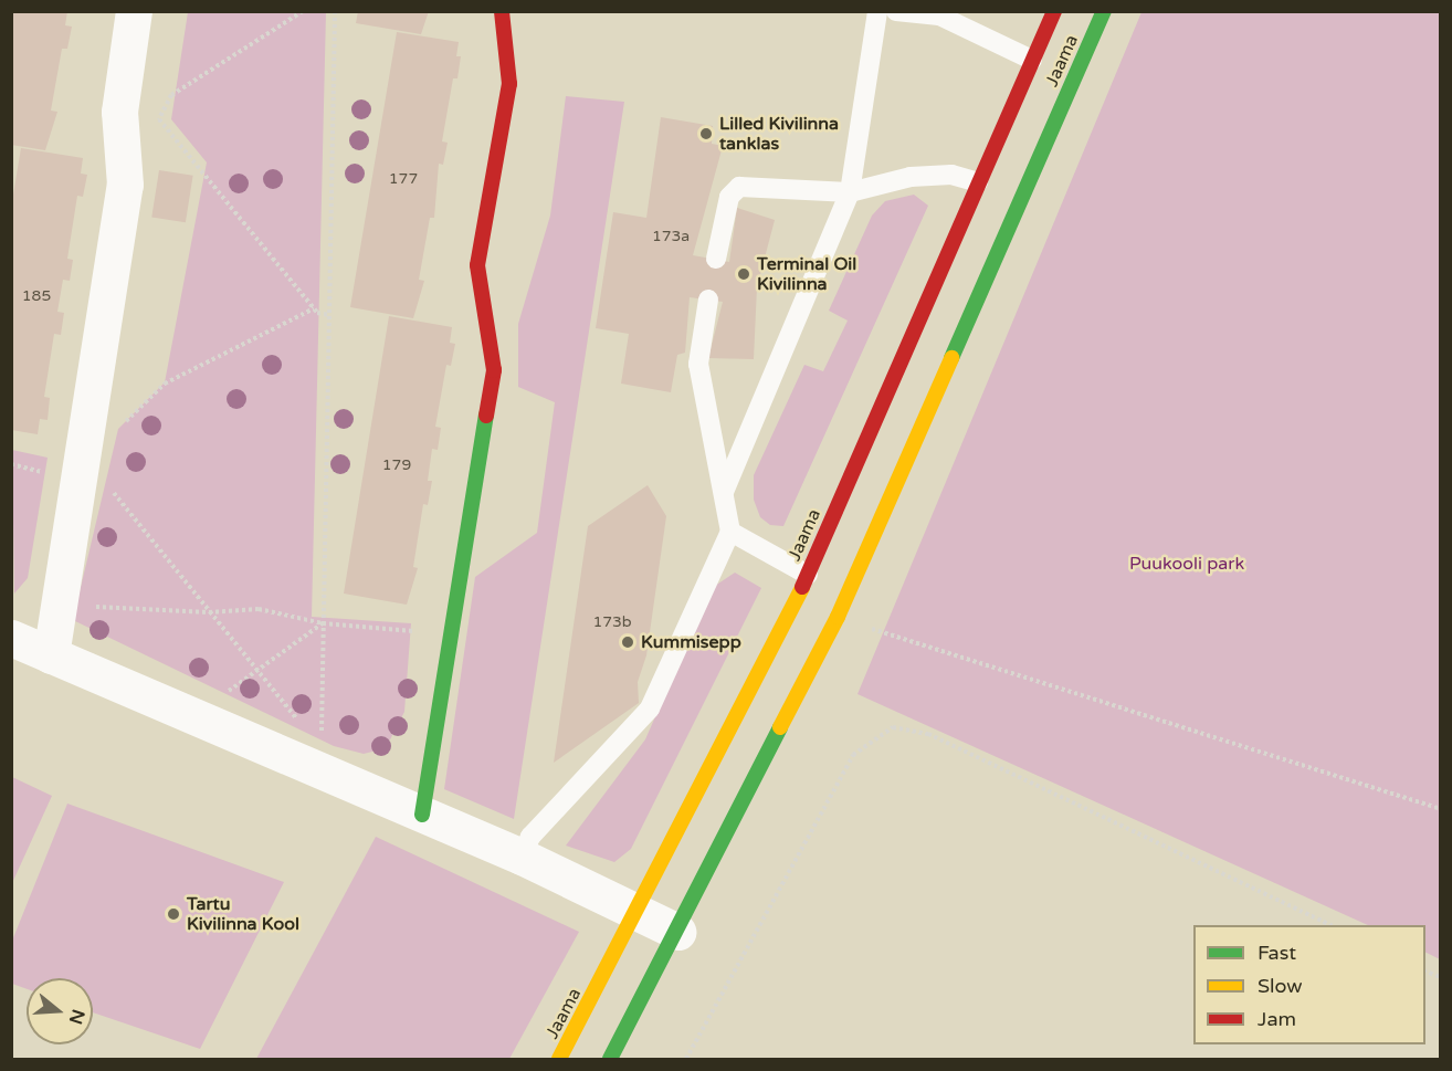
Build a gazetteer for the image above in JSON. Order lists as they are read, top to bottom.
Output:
{
  "streets": {
    "main road": ["Jaama"]
  },
  "parks": ["Puukooli park"],
  "places": [
    "Lilled Kivilinna tanklas",
    "Terminal Oil Kivilinna",
    "Kummisepp",
    "Tartu Kivilinna Kool"
  ],
  "house_numbers": [
    "177",
    "173a",
    "185",
    "179",
    "173b"
  ],
  "legend": ["Fast", "Slow", "Jam"],
  "north": "right"
}
